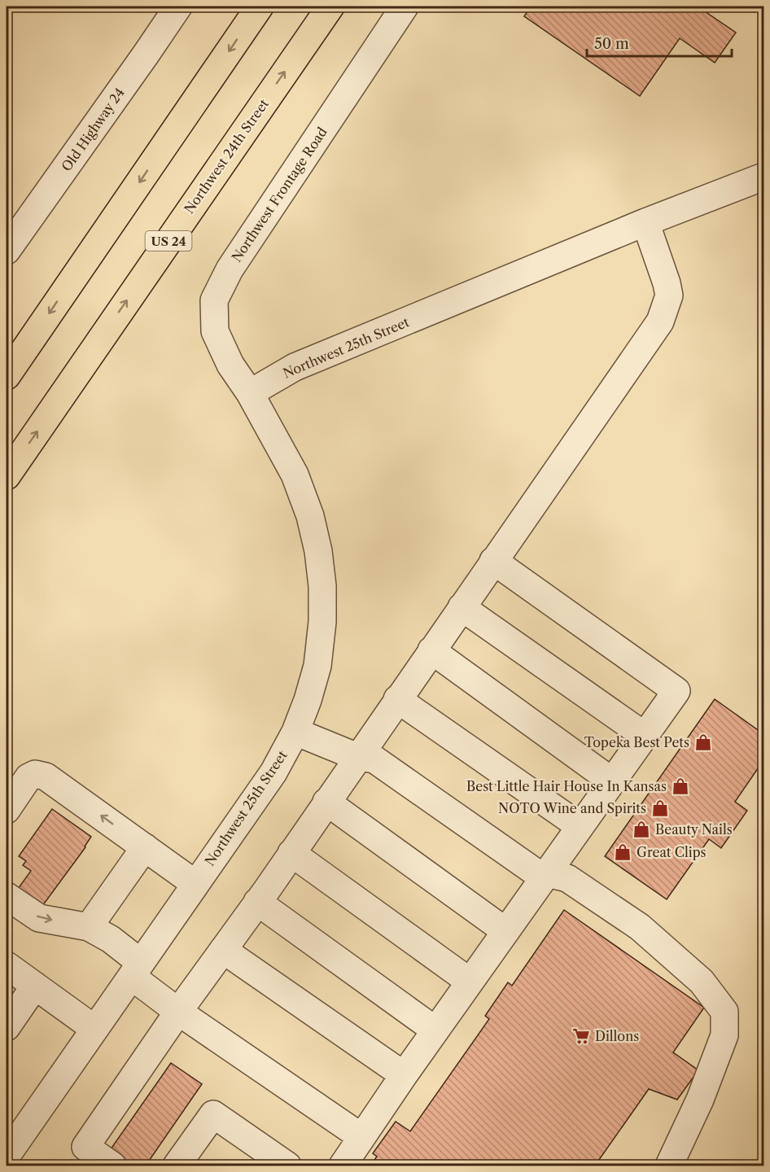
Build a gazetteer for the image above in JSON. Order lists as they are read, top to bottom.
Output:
{
  "streets": {
    "highway": ["Northwest 24th Street", "US 24"],
    "street": ["Old Highway 24", "Northwest Frontage Road", "Northwest 25th Street"]
  },
  "crossings": [
    ["Northwest Frontage Road", "Northwest 25th Street"]
  ],
  "places": {
    "shop": [
      "Topeka Best Pets",
      "Best Little Hair House In Kansas",
      "NOTO Wine and Spirits",
      "Beauty Nails",
      "Great Clips"
    ],
    "supermarket": ["Dillons"]
  },
  "scale_bar": "50 m"
}
